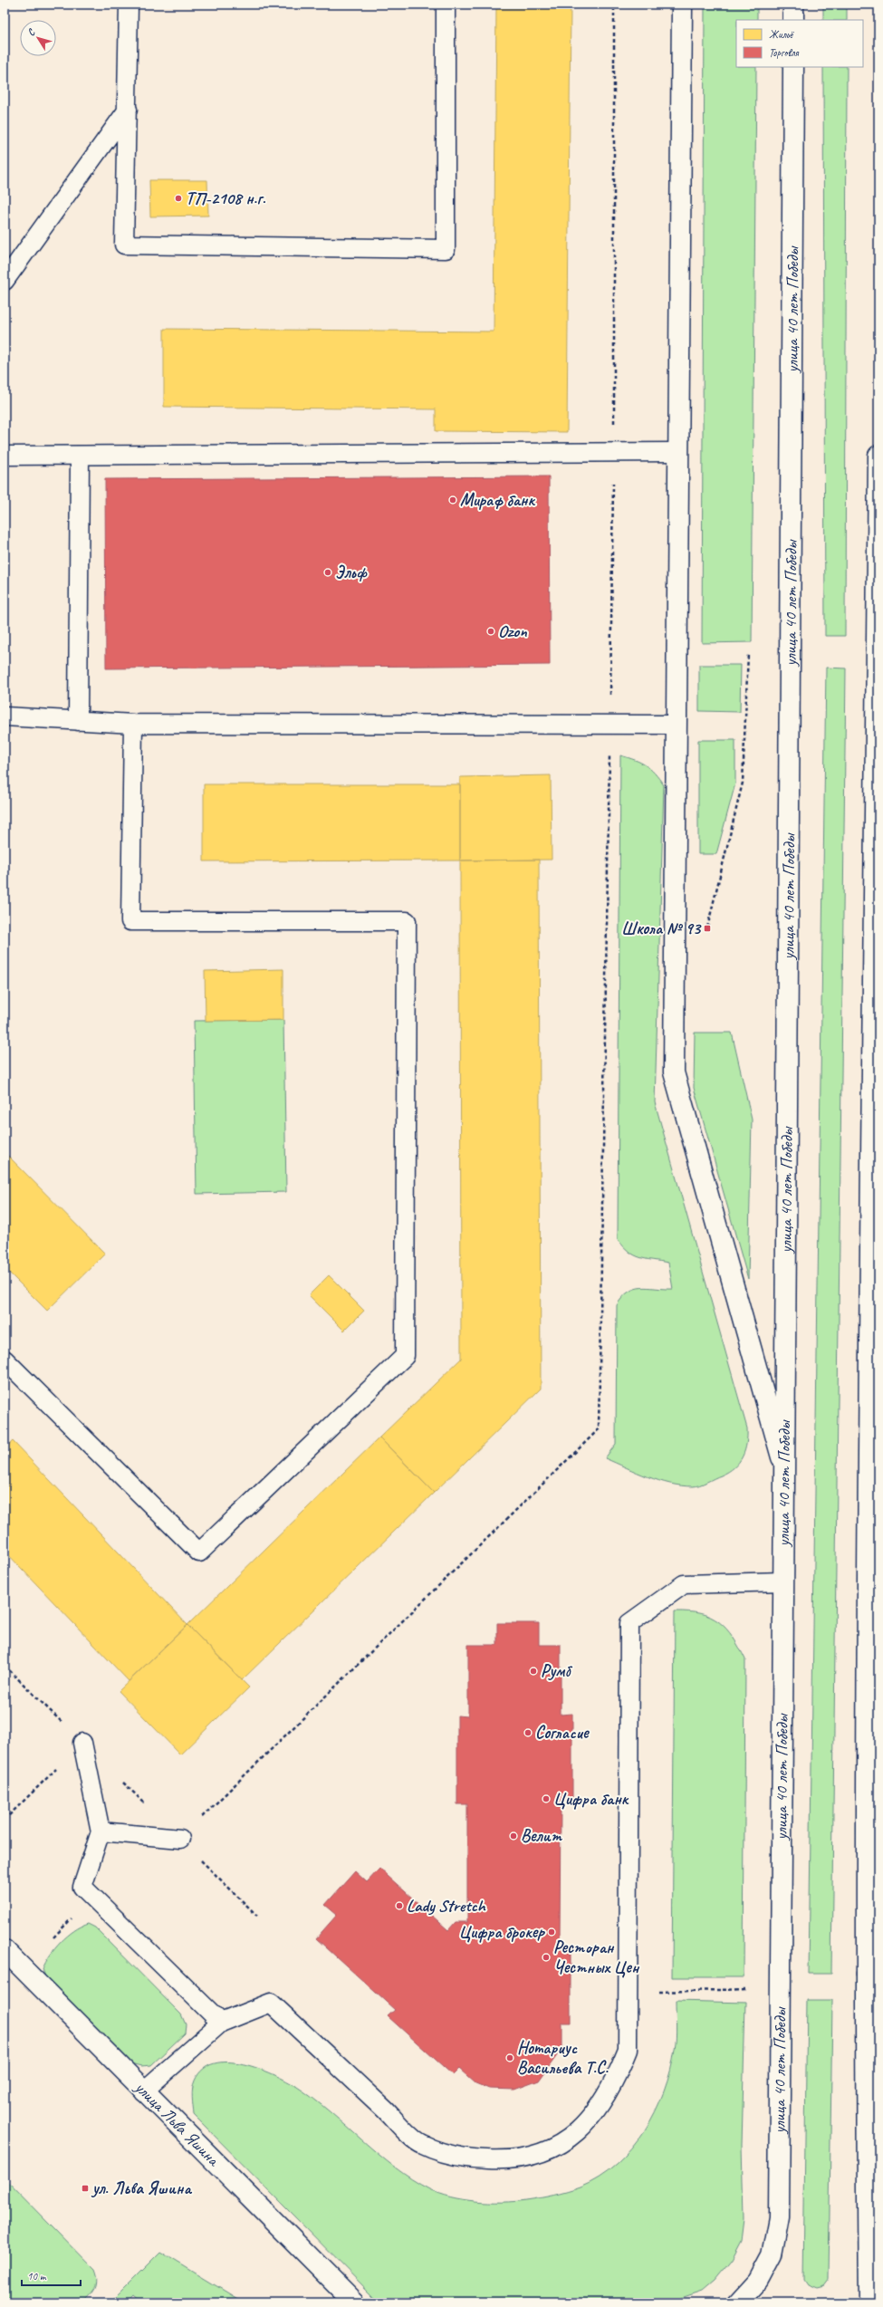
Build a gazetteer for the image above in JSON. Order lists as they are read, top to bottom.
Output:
{
  "streets": {
    "main road": ["улица 40 лет Победы", "улица Льва Яшина"]
  },
  "places": {
    "other": [
      "ТП-2108 н.г.",
      "Мираф банк",
      "Эльф",
      "Ozon",
      "Румб",
      "Согласие",
      "Цифра банк",
      "Велит",
      "Lady Stretch",
      "Цифра брокер",
      "Ресторан Честных Цен",
      "Нотариус Васильева Т.С."
    ],
    "transit": ["Школа № 93", "ул. Льва Яшина"]
  },
  "legend": ["Жильё", "Торговля"],
  "scale_bar": "10 m",
  "north": "top left"
}
